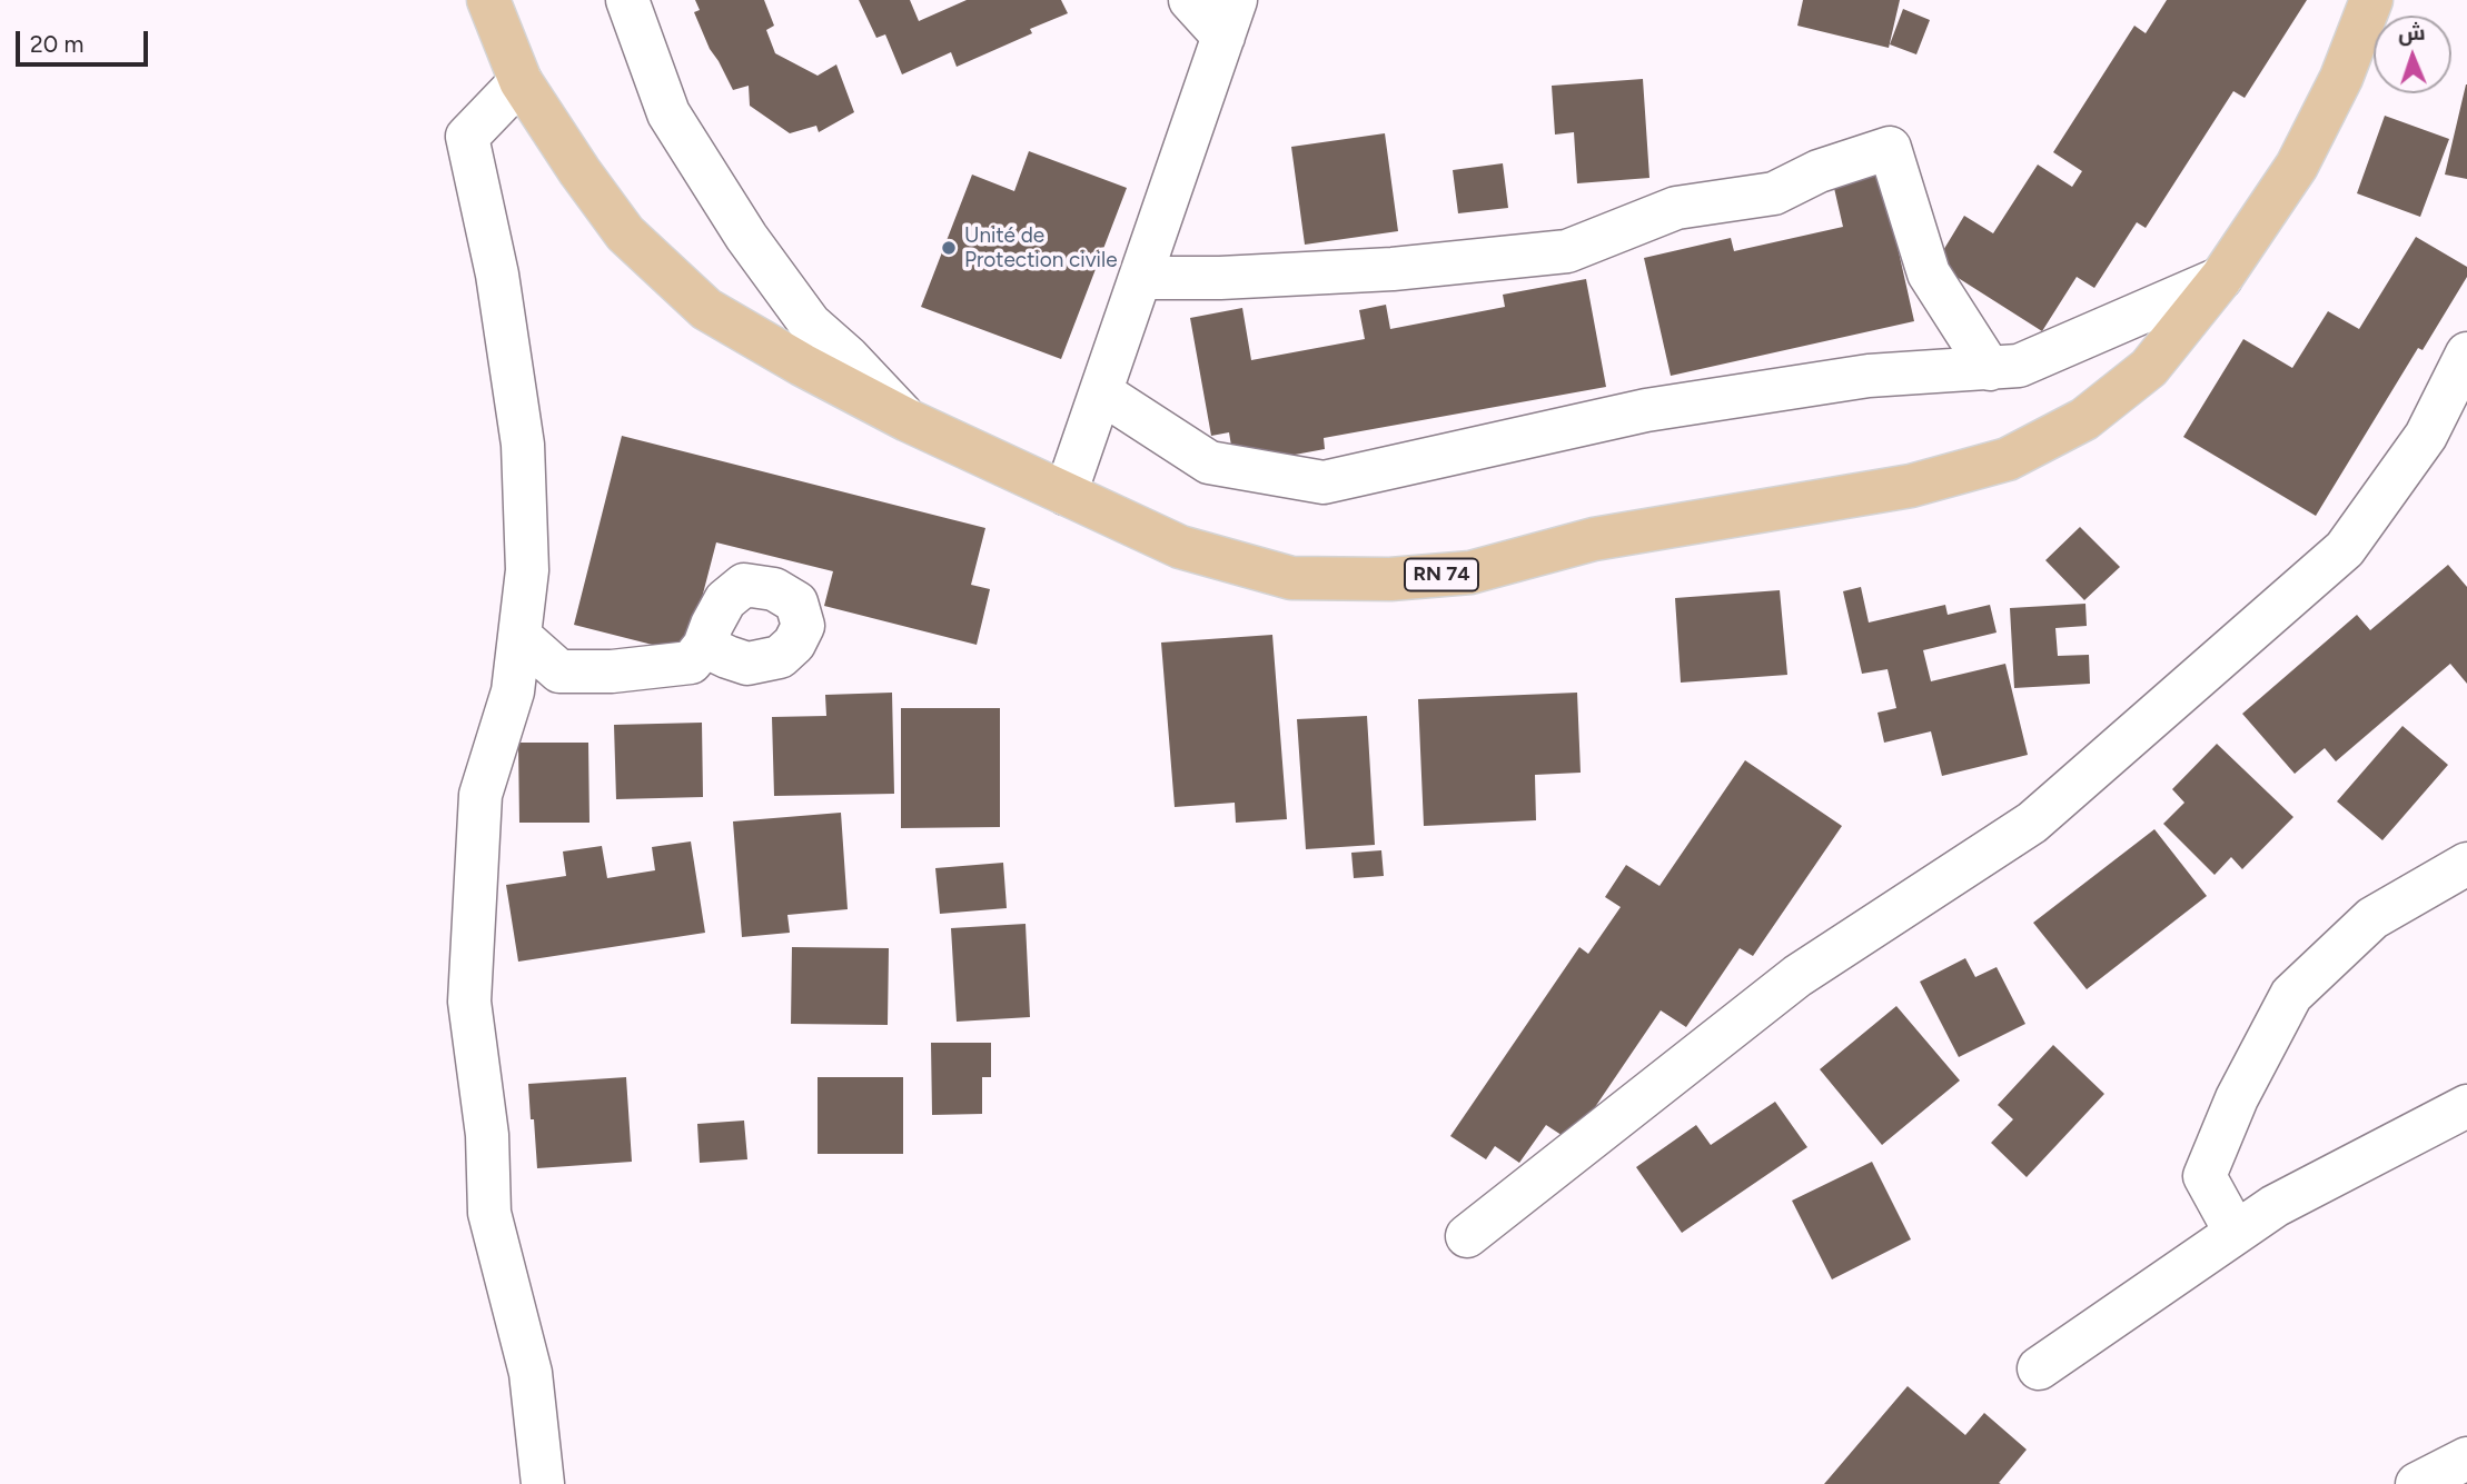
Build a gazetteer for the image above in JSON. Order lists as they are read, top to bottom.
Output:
{
  "streets": {
    "main road": ["RN 74"]
  },
  "places": ["Unité de Protection civile"],
  "scale_bar": "20 m",
  "north": "top"
}
